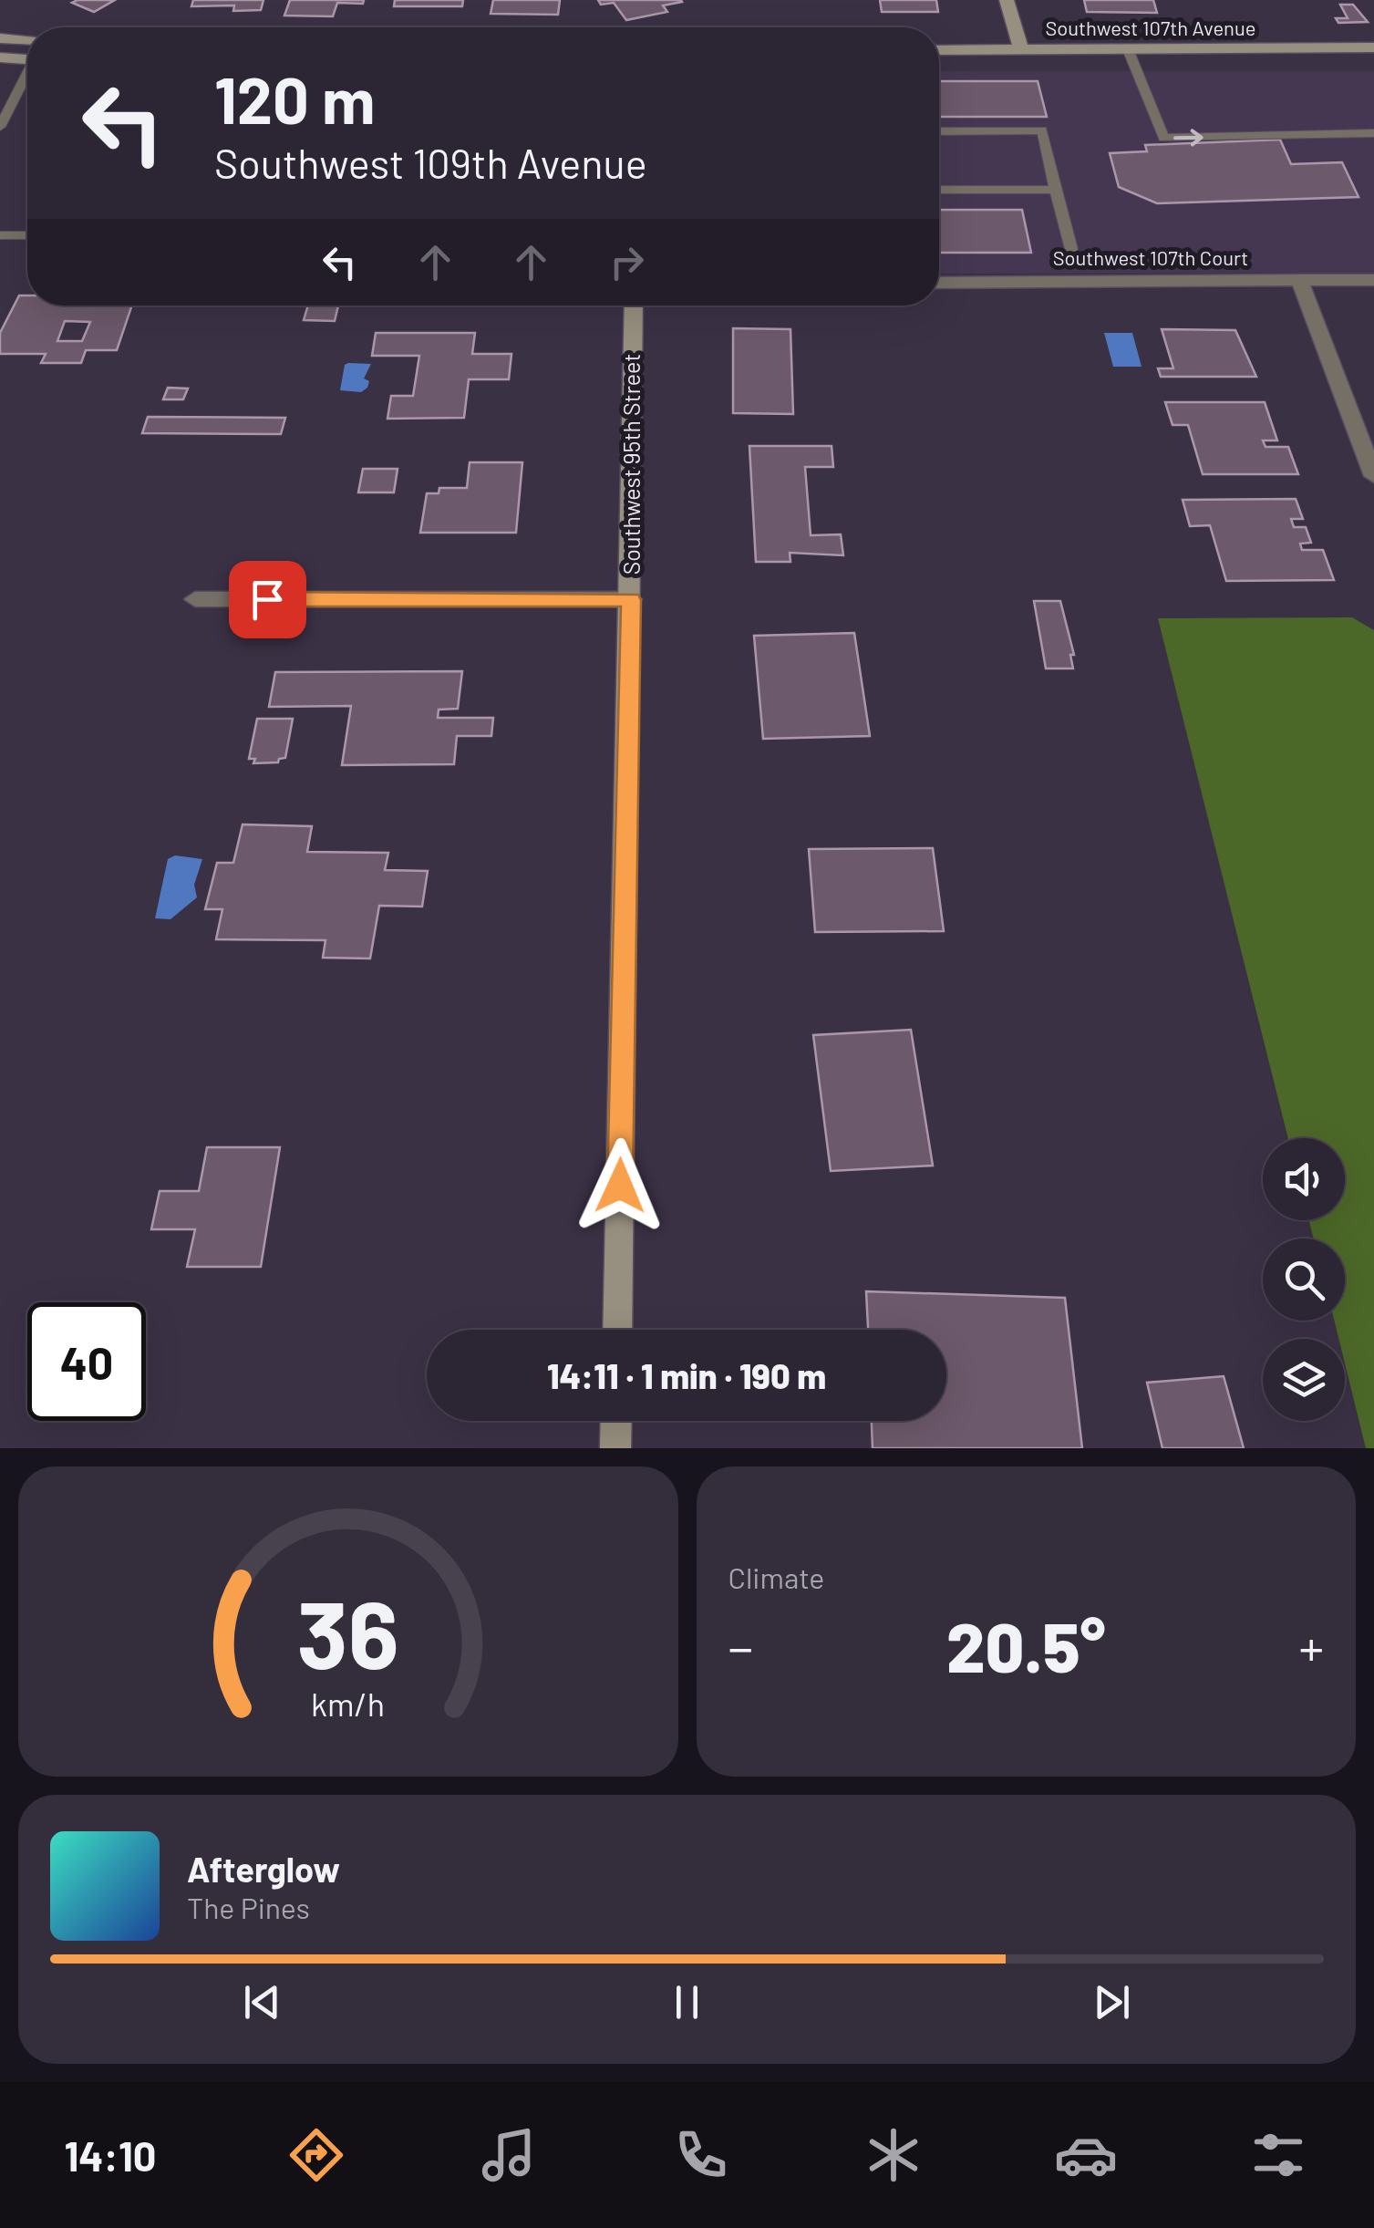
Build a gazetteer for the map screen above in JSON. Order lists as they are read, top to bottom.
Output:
{
  "streets": {
    "street": ["Southwest 107th Avenue", "Southwest 107th Court", "Southwest 95th Street"]
  },
  "page": {
    "turn": ["120 m", "Southwest 109th Avenue"],
    "limit": "40",
    "trip": "14:11 · 1 min · 190 m",
    "tile": "Climate",
    "heat": ["−", "20.5°", "+"],
    "song": ["Afterglow", "The Pines"],
    "tabs": "14:10",
    "gauge": ["36", "km/h"]
  }
}
